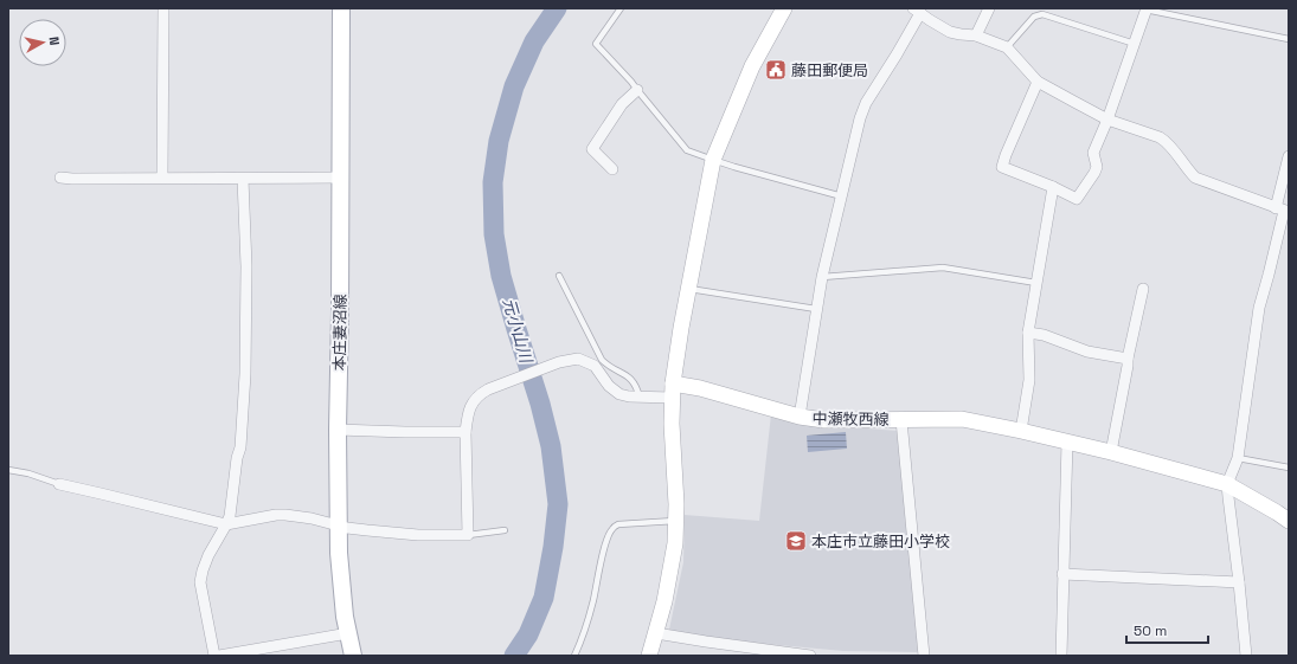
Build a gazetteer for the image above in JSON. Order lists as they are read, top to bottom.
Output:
{
  "streets": {
    "main road": ["本庄妻沼線", "中瀬牧西線"]
  },
  "water": ["元小山川"],
  "places": {
    "public building": ["藤田郵便局"],
    "school or university": ["本庄市立藤田小学校"]
  },
  "scale_bar": "50 m",
  "north": "right"
}
